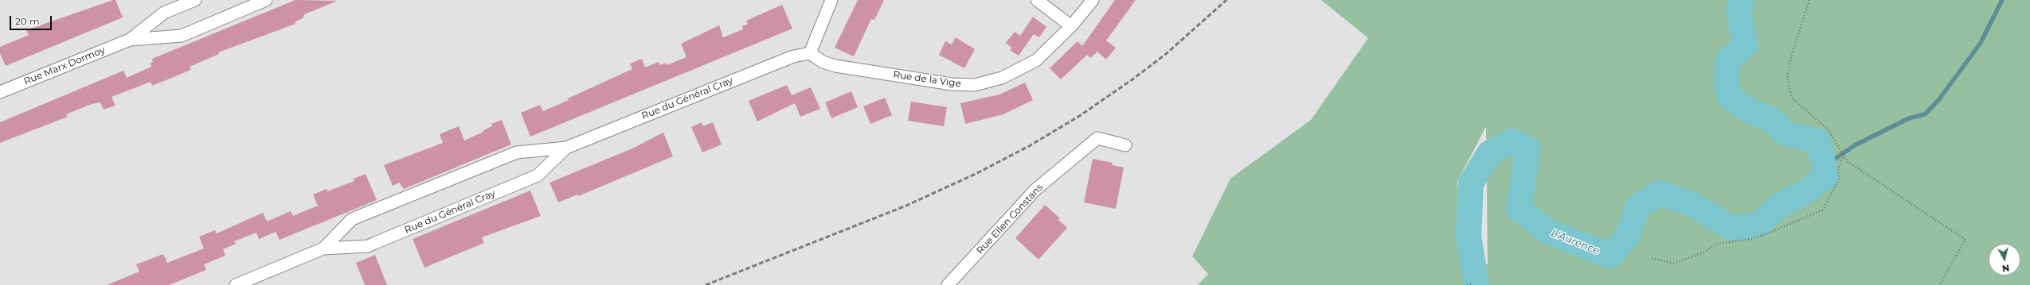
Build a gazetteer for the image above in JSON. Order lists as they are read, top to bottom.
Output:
{
  "streets": {
    "street": [
      "Rue Marx Dormoy",
      "Rue de la Vige",
      "Rue du Général Cray",
      "Rue Ellen Constans"
    ]
  },
  "crossings": [
    ["Rue de la Vige", "Rue du Général Cray"]
  ],
  "water": ["L'Aurence"],
  "scale_bar": "20 m",
  "north": "bottom"
}
